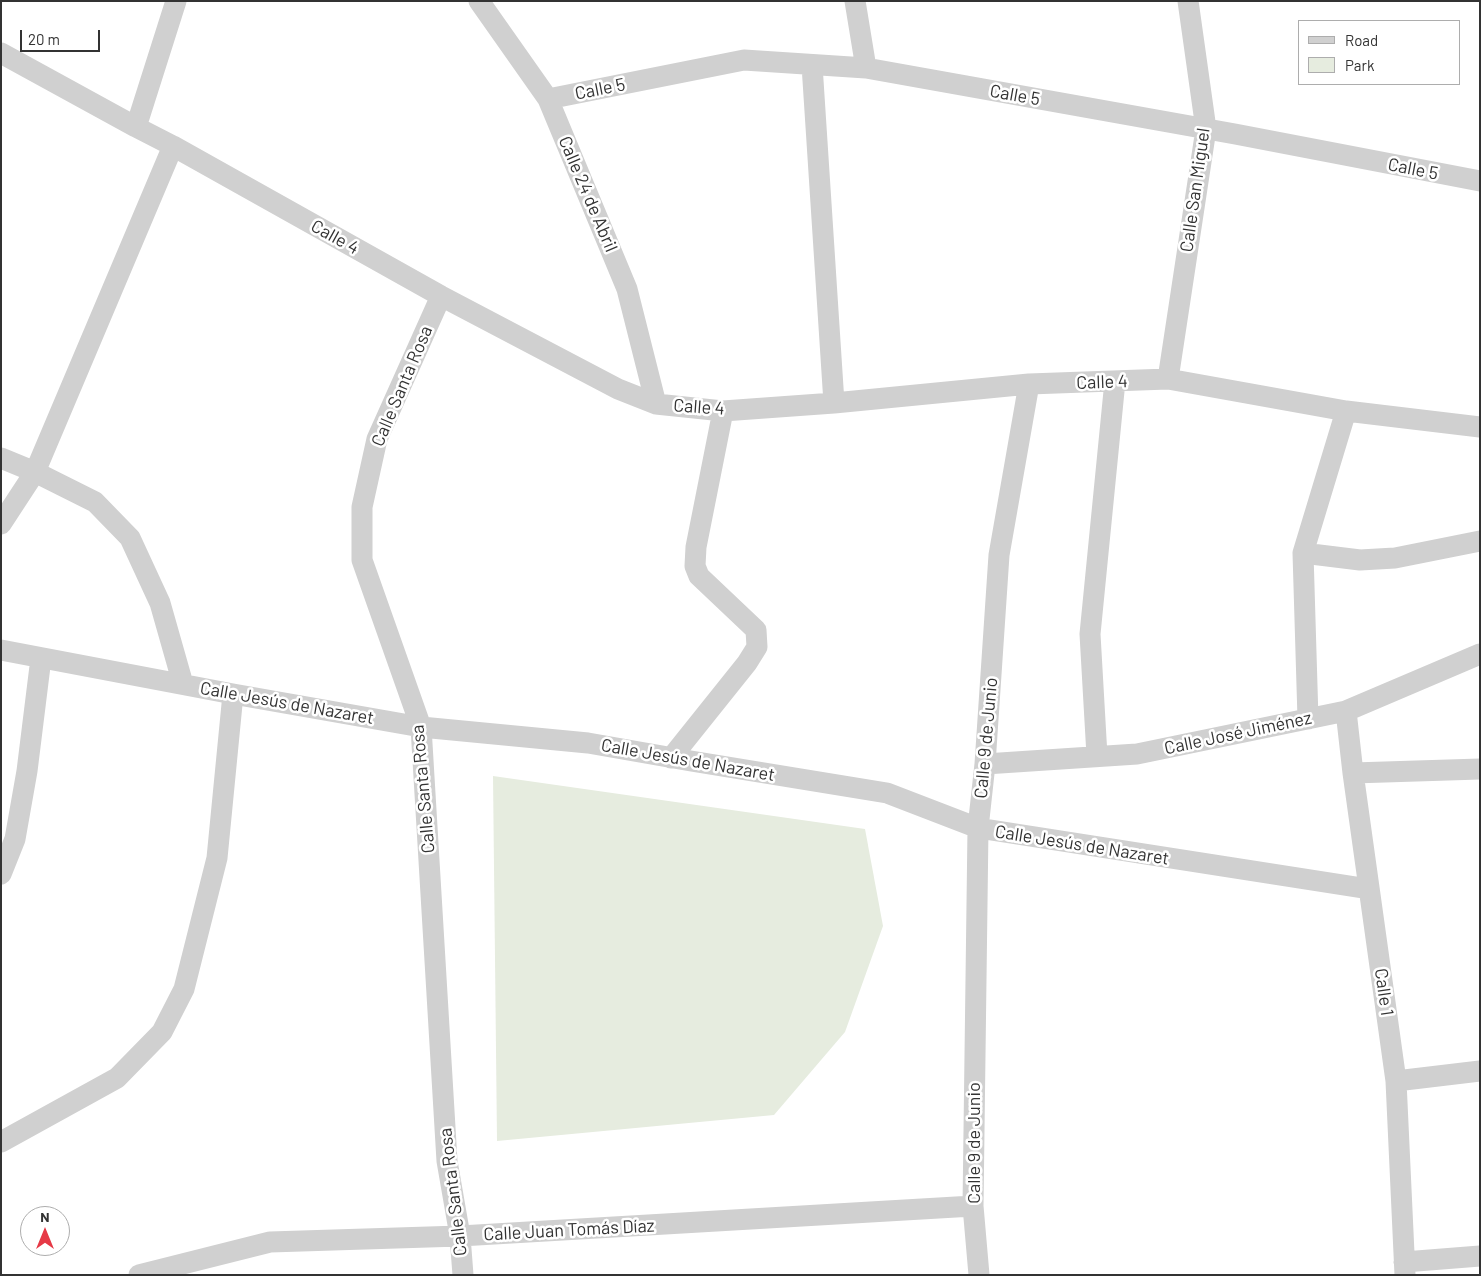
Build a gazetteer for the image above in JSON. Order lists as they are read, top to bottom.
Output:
{
  "streets": {
    "street": [
      "Calle 5",
      "Calle San Miguel",
      "Calle 24 de Abril",
      "Calle 4",
      "Calle Santa Rosa",
      "Calle Jesús de Nazaret",
      "Calle José Jiménez",
      "Calle 9 de Junio",
      "Calle 1",
      "Calle Juan Tomás Díaz"
    ]
  },
  "crossings": [
    ["Calle 5", "Calle San Miguel"],
    ["Calle 5", "Calle 24 de Abril"],
    ["Calle San Miguel", "Calle 4"],
    ["Calle 24 de Abril", "Calle 4"],
    ["Calle 4", "Calle Santa Rosa"],
    ["Calle 4", "Calle 9 de Junio"],
    ["Calle Santa Rosa", "Calle Jesús de Nazaret"],
    ["Calle Santa Rosa", "Calle Juan Tomás Díaz"],
    ["Calle Jesús de Nazaret", "Calle 9 de Junio"],
    ["Calle Jesús de Nazaret", "Calle 1"],
    ["Calle José Jiménez", "Calle 9 de Junio"],
    ["Calle José Jiménez", "Calle 1"],
    ["Calle 9 de Junio", "Calle Juan Tomás Díaz"]
  ],
  "legend": ["Road", "Park"],
  "scale_bar": "20 m",
  "north": "top"
}
